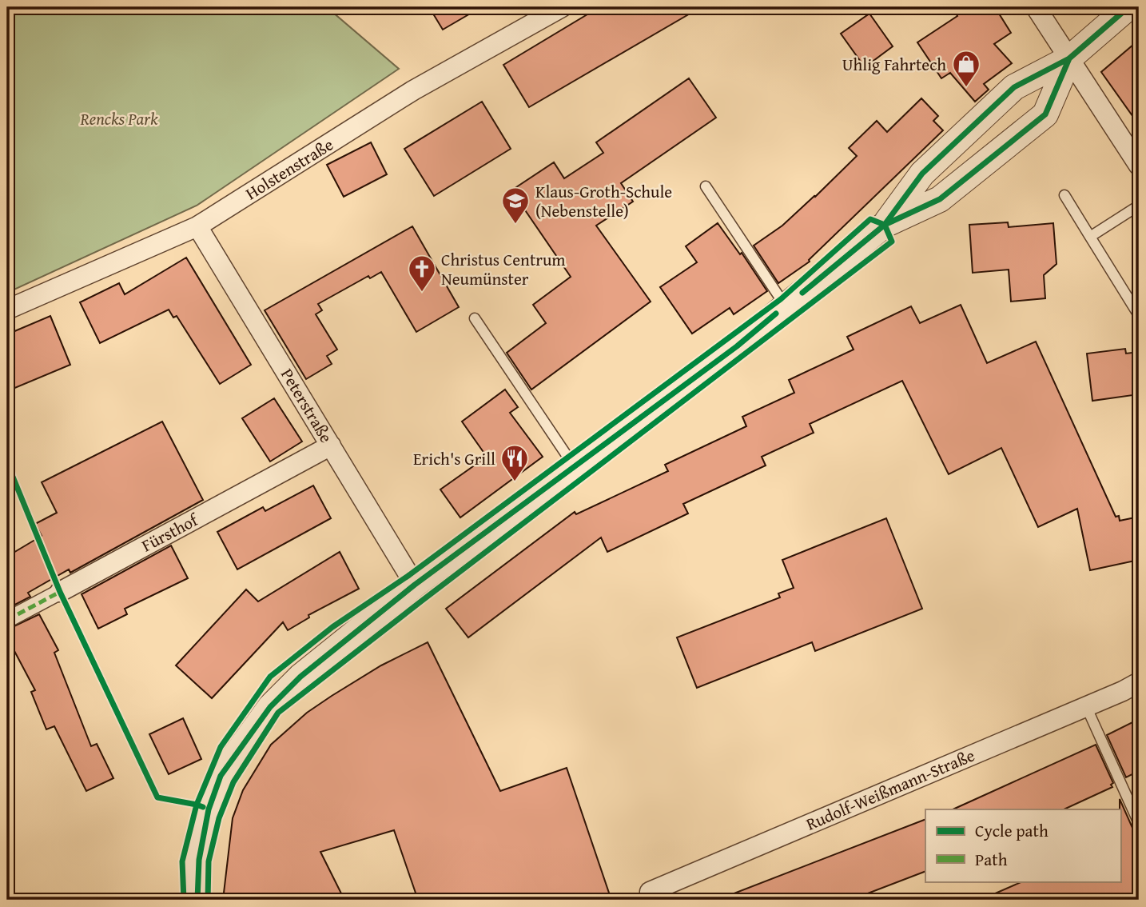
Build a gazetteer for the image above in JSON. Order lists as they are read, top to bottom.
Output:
{
  "streets": {
    "street": [
      "Holstenstraße",
      "Peterstraße",
      "Fürsthof",
      "Rudolf-Weißmann-Straße"
    ]
  },
  "crossings": [
    ["Holstenstraße", "Peterstraße"],
    ["Peterstraße", "Fürsthof"]
  ],
  "parks": ["Rencks Park"],
  "places": {
    "shop": ["Uhlig Fahrtech"],
    "school or university": ["Klaus-Groth-Schule (Nebenstelle)"],
    "church": ["Christus Centrum Neumünster"],
    "restaurant": ["Erich's Grill"]
  },
  "legend": ["Cycle path", "Path"]
}
